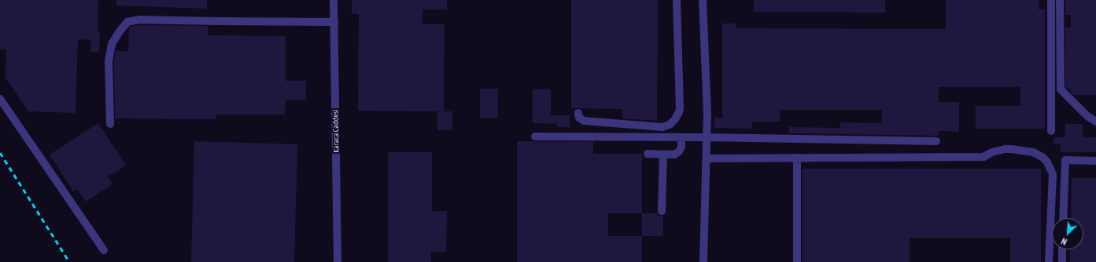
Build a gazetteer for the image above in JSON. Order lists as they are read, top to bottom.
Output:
{
  "streets": {
    "street": ["Karaca Caddesi"]
  },
  "north": "bottom left"
}
